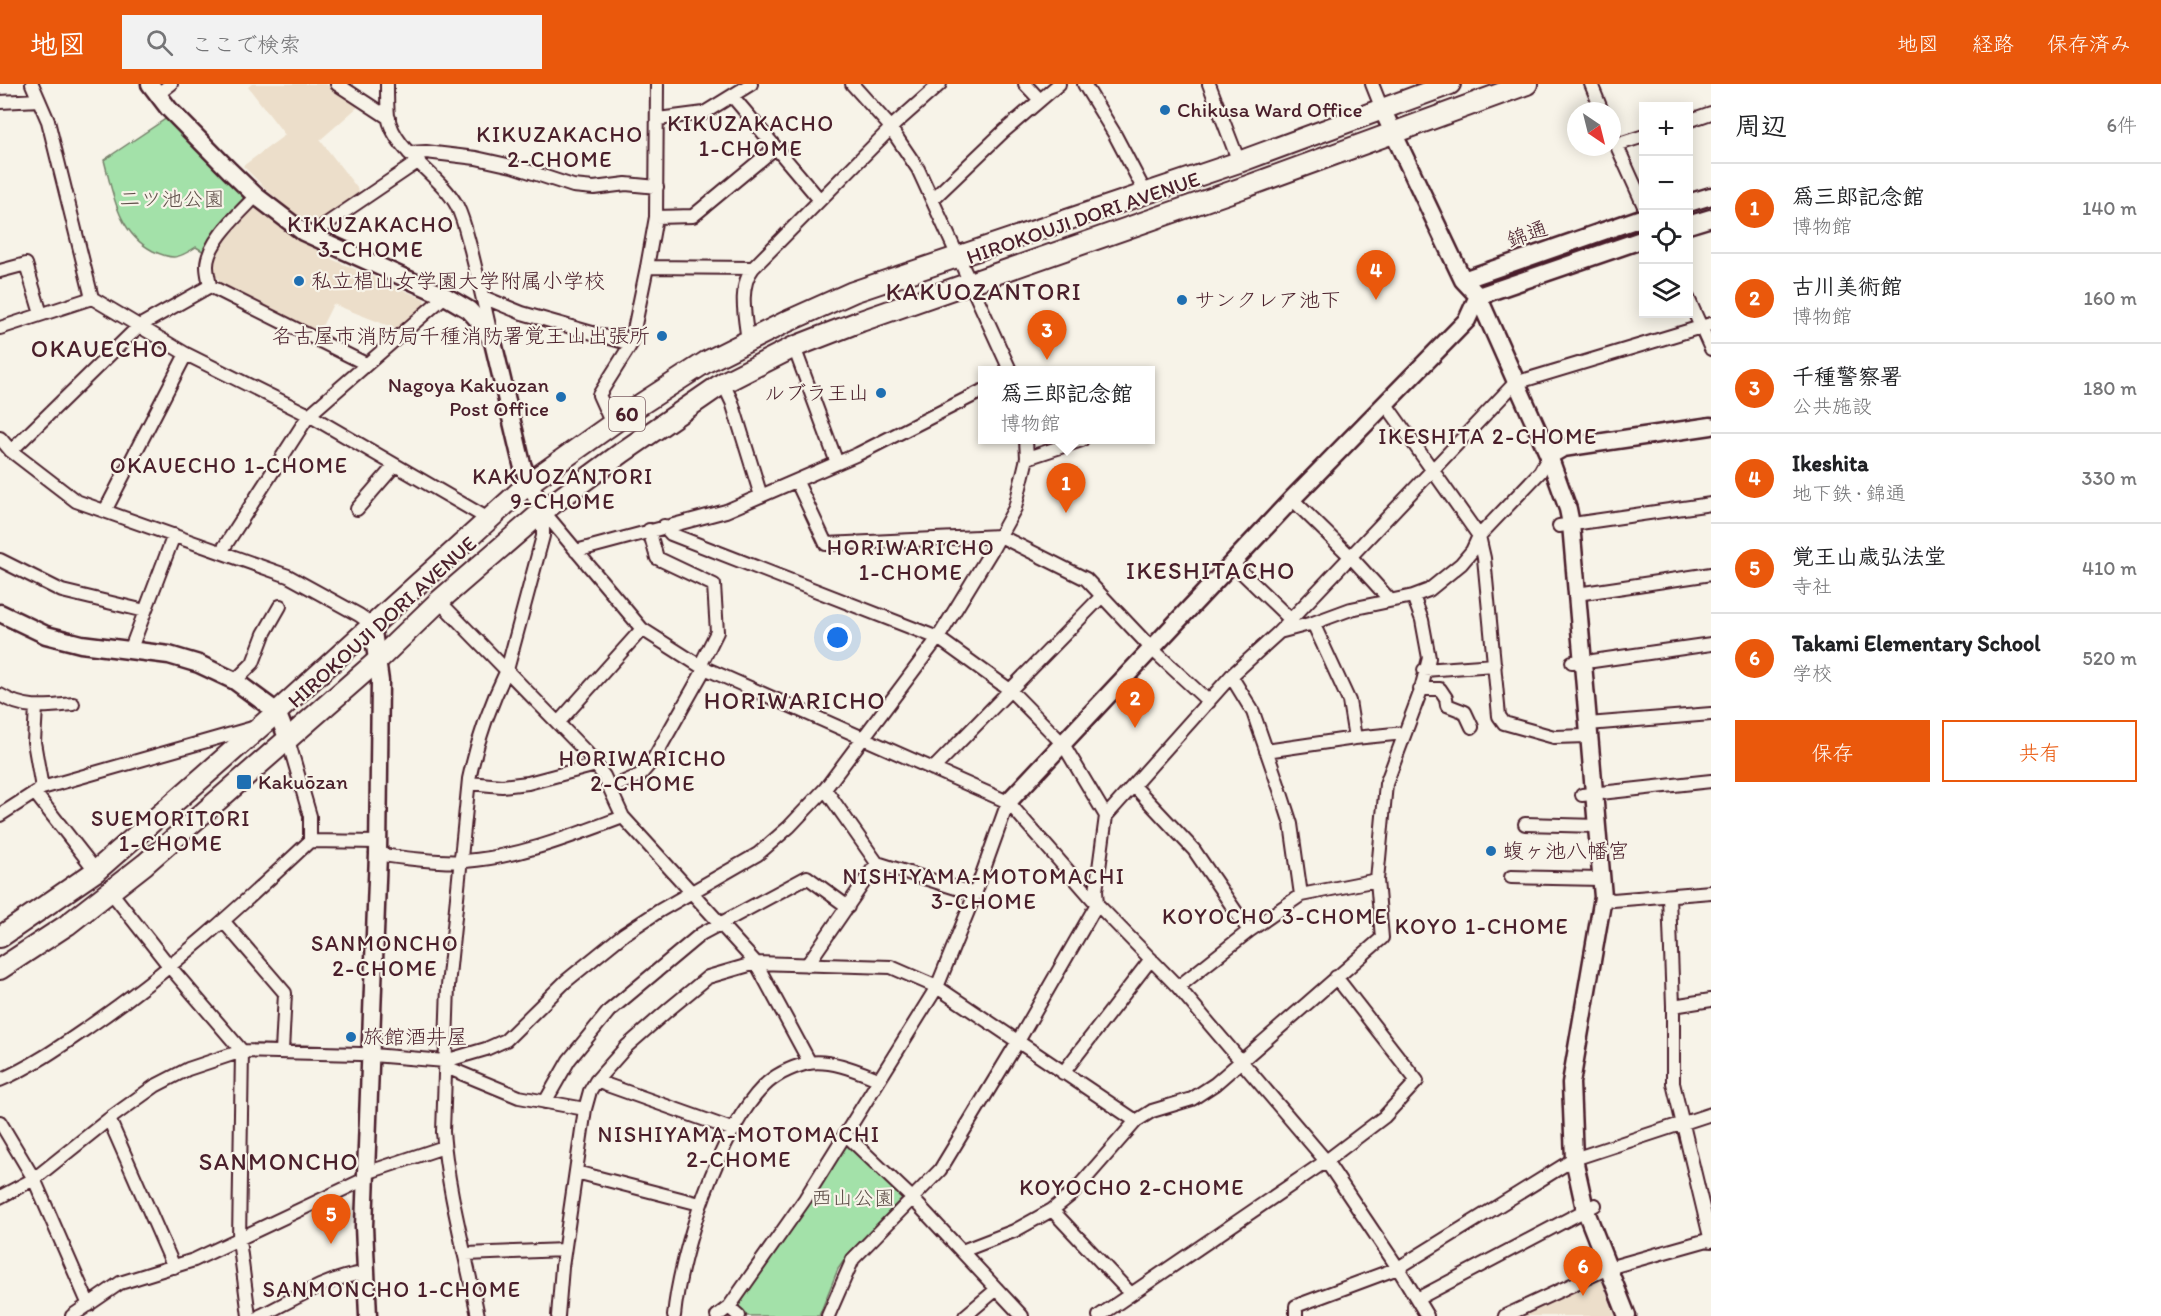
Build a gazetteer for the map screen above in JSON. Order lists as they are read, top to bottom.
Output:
{
  "streets": {
    "main road": ["HIROKOUJI DORI AVENUE", "60"],
    "street": ["錦通"]
  },
  "districts": [
    "KIKUZAKACHO 1-CHOME",
    "KIKUZAKACHO 2-CHOME",
    "KIKUZAKACHO 3-CHOME",
    "KAKUOZANTORI",
    "OKAUECHO",
    "IKESHITA 2-CHOME",
    "OKAUECHO 1-CHOME",
    "KAKUOZANTORI 9-CHOME",
    "HORIWARICHO 1-CHOME",
    "IKESHITACHO",
    "HORIWARICHO",
    "HORIWARICHO 2-CHOME",
    "SUEMORITORI 1-CHOME",
    "NISHIYAMA-MOTOMACHI 3-CHOME",
    "KOYOCHO 3-CHOME",
    "KOYO 1-CHOME",
    "SANMONCHO 2-CHOME",
    "NISHIYAMA-MOTOMACHI 2-CHOME",
    "SANMONCHO",
    "KOYOCHO 2-CHOME",
    "SANMONCHO 1-CHOME"
  ],
  "parks": ["二ツ池公園", "西山公園"],
  "places": {
    "other": [
      "Chikusa Ward Office",
      "私立椙山女学園大学附属小学校",
      "サンクレア池下",
      "名古屋市消防局千種消防署覚王山出張所",
      "ルブラ王山",
      "Nagoya Kakuozan Post Office",
      "蝮ヶ池八幡宮",
      "旅館酒井屋"
    ],
    "transit": ["Kakuōzan"]
  },
  "north": "bottom right",
  "page": {
    "header": "地図",
    "search": "ここで検索",
    "nav": ["地図", "経路", "保存済み"],
    "heading": ["周辺", "6件"],
    "map_buttons": ["+", "−"],
    "list": [
      {
        "mark": "1",
        "name": "爲三郎記念館",
        "note": "博物館",
        "value": "140 m"
      },
      {
        "mark": "2",
        "name": "古川美術館",
        "note": "博物館",
        "value": "160 m"
      },
      {
        "mark": "3",
        "name": "千種警察署",
        "note": "公共施設",
        "value": "180 m"
      },
      {
        "mark": "4",
        "name": "Ikeshita",
        "note": "地下鉄 · 錦通",
        "value": "330 m"
      },
      {
        "mark": "5",
        "name": "覚王山歳弘法堂",
        "note": "寺社",
        "value": "410 m"
      },
      {
        "mark": "6",
        "name": "Takami Elementary School",
        "note": "学校",
        "value": "520 m"
      }
    ],
    "pins": [
      "4",
      "3",
      "1",
      "2",
      "5",
      "6"
    ],
    "popup": ["爲三郎記念館", "博物館"],
    "buttons": ["保存", "共有"]
  }
}
